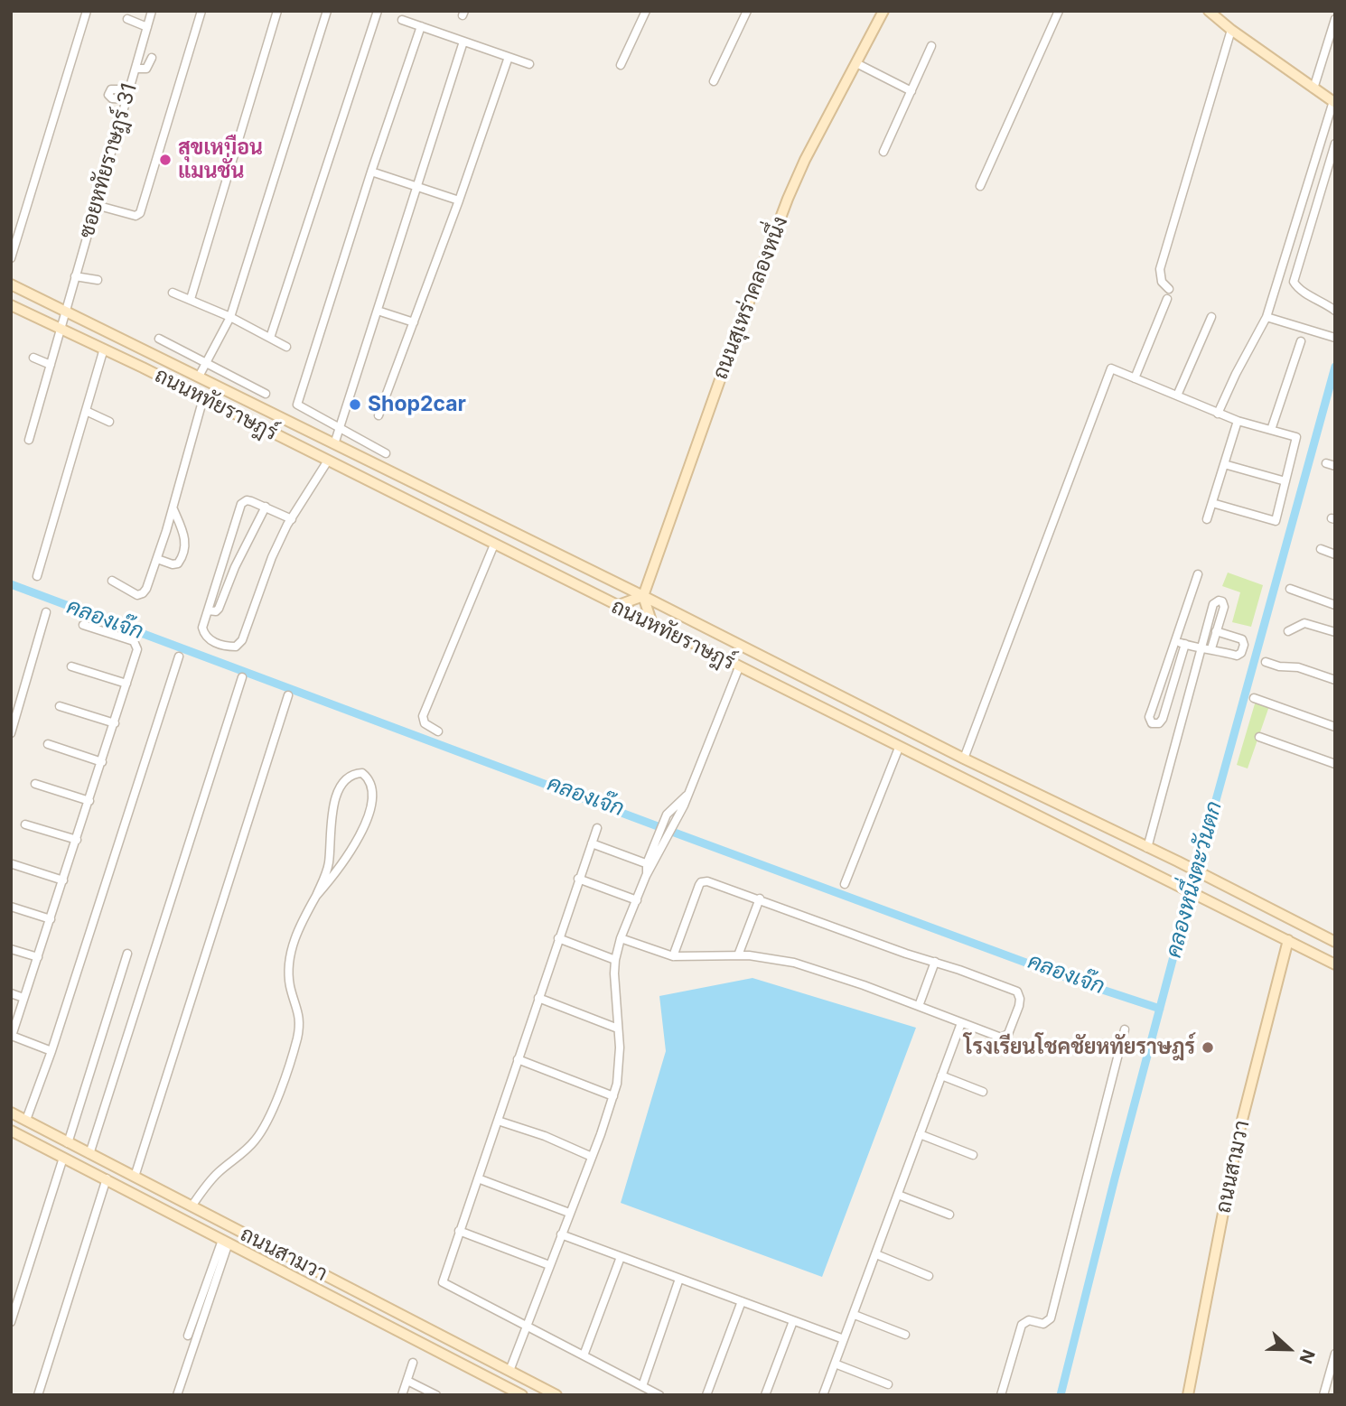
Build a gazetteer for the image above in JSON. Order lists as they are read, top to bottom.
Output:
{
  "streets": {
    "main road": ["ถนนสุเหร่าคลองหนึ่ง", "ถนนหทัยราษฎร์", "ถนนสามวา"],
    "street": ["ซอยหทัยราษฎร์ 31"]
  },
  "crossings": [
    ["ซอยหทัยราษฎร์ 31", "ถนนหทัยราษฎร์"],
    ["ถนนสุเหร่าคลองหนึ่ง", "ถนนหทัยราษฎร์"],
    ["ถนนหทัยราษฎร์", "ถนนสามวา"]
  ],
  "water": ["คลองเจ๊ก", "คลองหนึ่งตะวันตก"],
  "places": ["สุขเหมือน แมนชั่น", "Shop2car", "โรงเรียนโชคชัยหทัยราษฎร์"],
  "north": "right"
}
